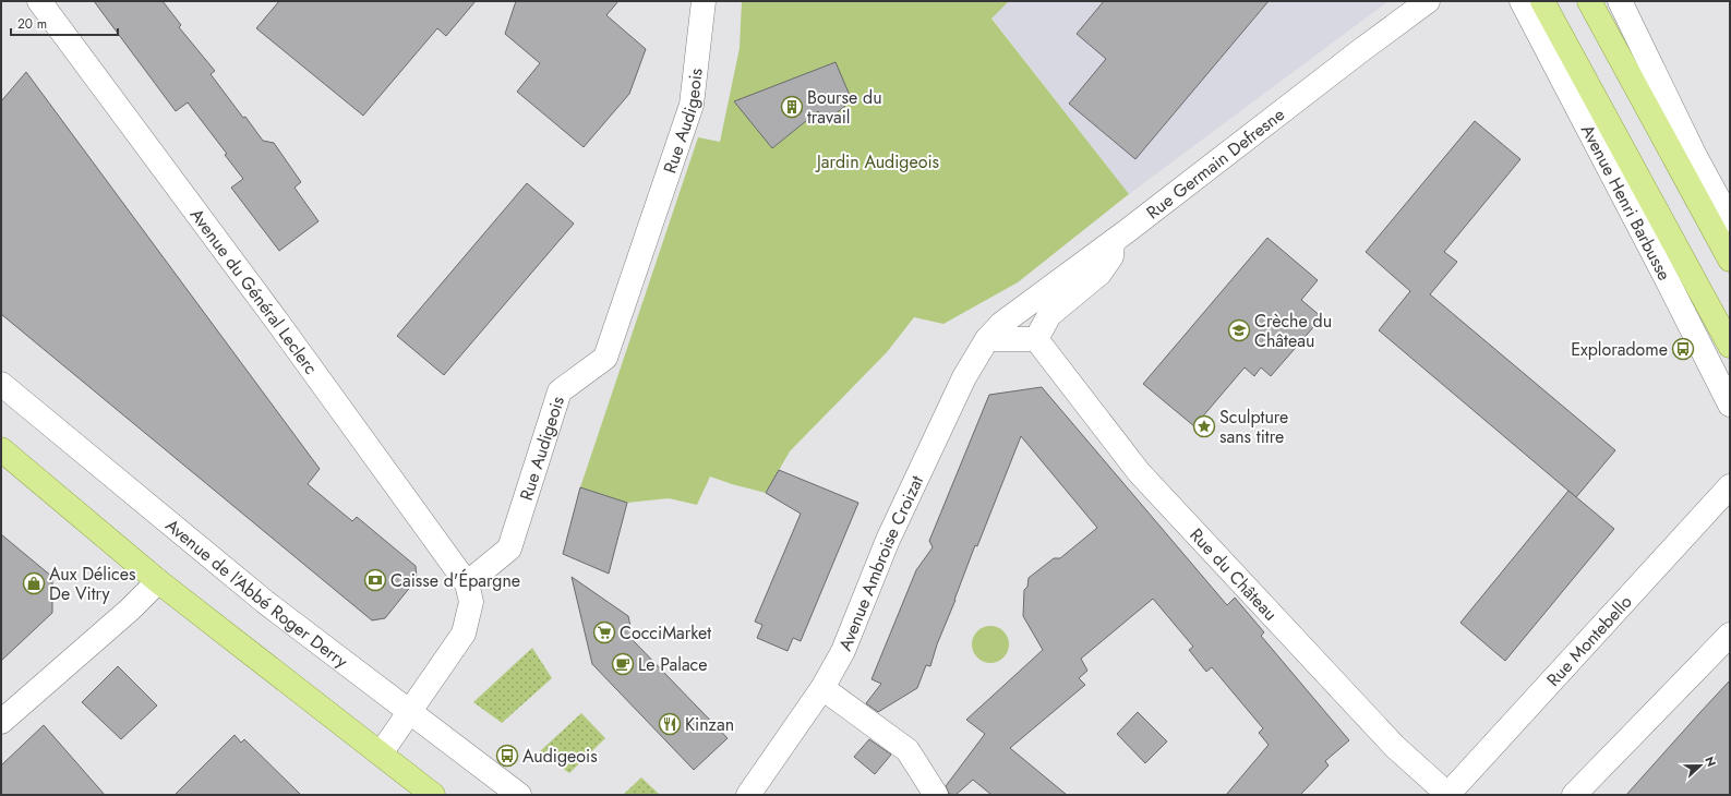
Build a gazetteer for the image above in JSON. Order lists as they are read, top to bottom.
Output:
{
  "streets": {
    "main road": ["Avenue Henri Barbusse"],
    "street": [
      "Rue Audigeois",
      "Rue Germain Defresne",
      "Avenue du Général Leclerc",
      "Avenue Ambroise Croizat",
      "Rue du Château",
      "Avenue de l'Abbé Roger Derry",
      "Rue Montebello"
    ]
  },
  "crossings": [
    ["Rue Audigeois", "Avenue du Général Leclerc"],
    ["Rue Germain Defresne", "Avenue Ambroise Croizat"],
    ["Rue du Château", "Rue Montebello"]
  ],
  "parks": ["Jardin Audigeois"],
  "places": {
    "building": ["Bourse du travail"],
    "school or university": ["Crèche du Château"],
    "bus stop": ["Exploradome", "Audigeois"],
    "place": ["Sculpture sans titre"],
    "bank": ["Caisse d'Épargne"],
    "shop": ["Aux Délices De Vitry"],
    "supermarket": ["CocciMarket"],
    "cafe": ["Le Palace"],
    "restaurant": ["Kinzan"]
  },
  "scale_bar": "20 m",
  "north": "right"
}
